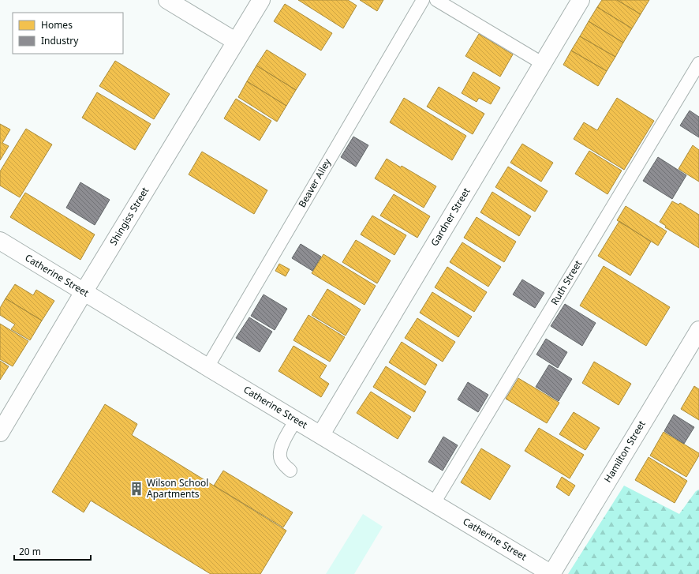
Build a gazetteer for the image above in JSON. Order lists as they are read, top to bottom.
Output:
{
  "streets": {
    "street": [
      "Shingiss Street",
      "Gardner Street",
      "Catherine Street",
      "Hamilton Street"
    ],
    "lane": ["Beaver Alley", "Ruth Street"]
  },
  "crossings": [
    ["Beaver Alley", "Catherine Street"],
    ["Shingiss Street", "Catherine Street"],
    ["Gardner Street", "Catherine Street"],
    ["Catherine Street", "Ruth Street"],
    ["Catherine Street", "Hamilton Street"]
  ],
  "places": {
    "building": ["Wilson School Apartments"]
  },
  "legend": ["Homes", "Industry"],
  "scale_bar": "20 m"
}
